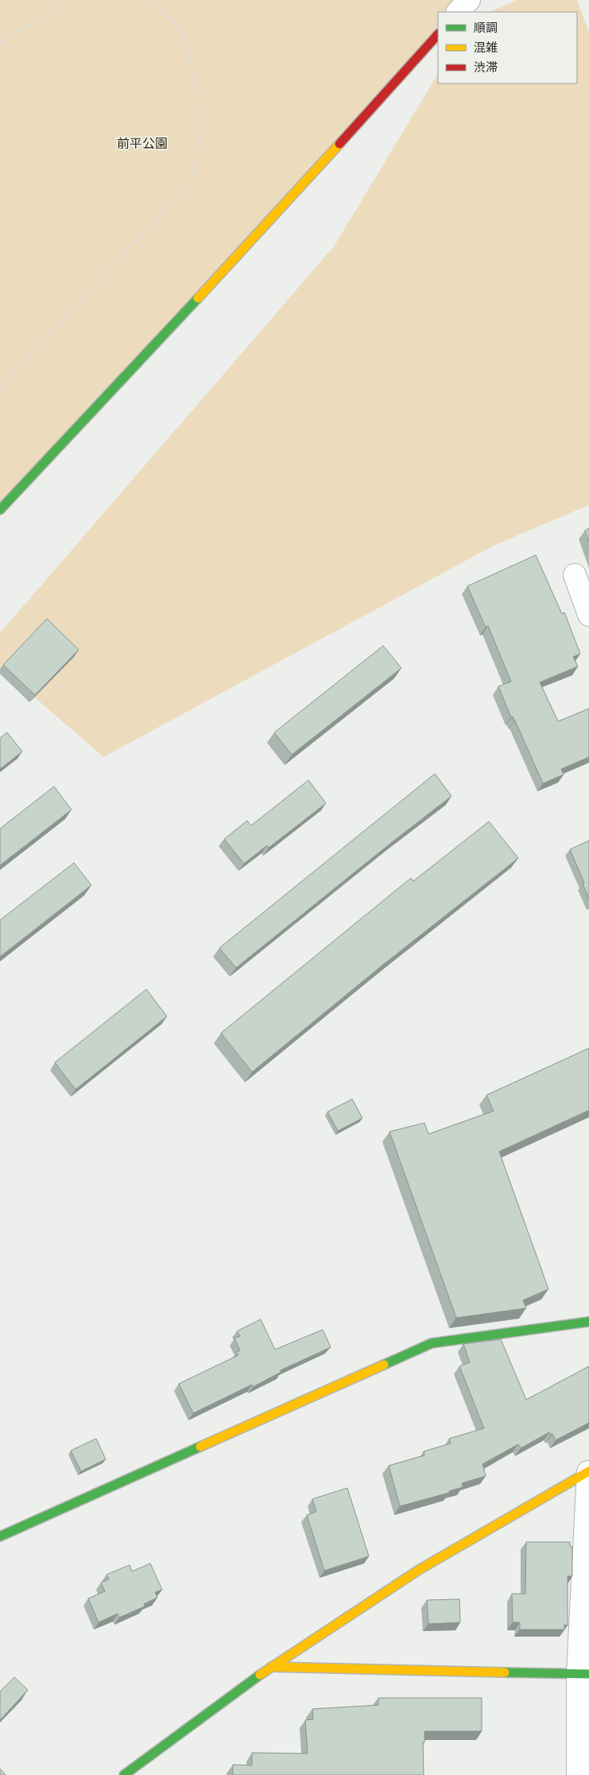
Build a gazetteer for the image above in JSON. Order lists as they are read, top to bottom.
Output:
{
  "parks": ["前平公園"],
  "legend": ["順調", "混雑", "渋滞"]
}
